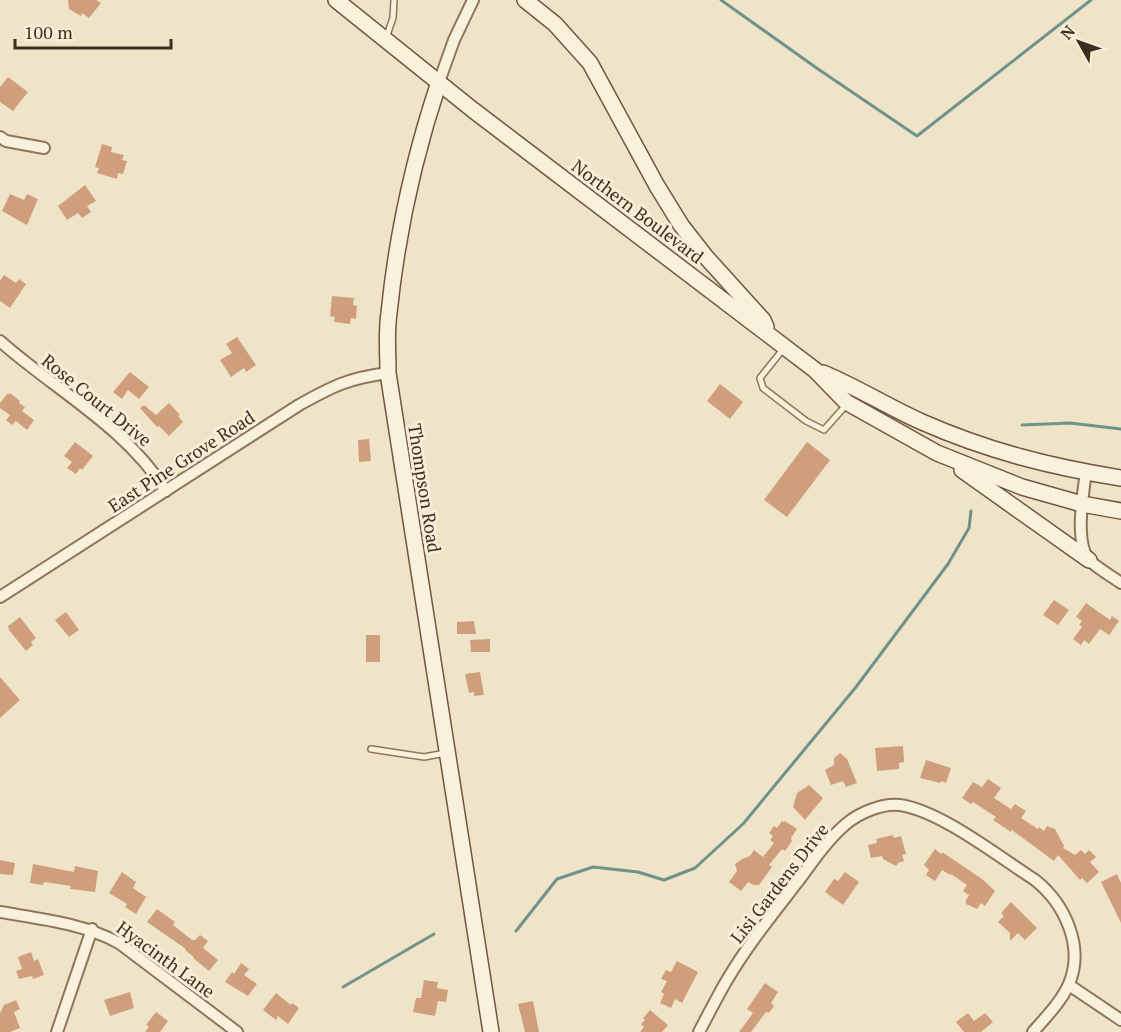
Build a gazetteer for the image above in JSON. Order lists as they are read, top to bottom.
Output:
{
  "streets": {
    "main road": ["Northern Boulevard", "Thompson Road"],
    "street": [
      "Rose Court Drive",
      "East Pine Grove Road",
      "Lisi Gardens Drive",
      "Hyacinth Lane"
    ]
  },
  "crossings": [
    ["Northern Boulevard", "Thompson Road"],
    ["Rose Court Drive", "East Pine Grove Road"],
    ["East Pine Grove Road", "Thompson Road"]
  ],
  "scale_bar": "100 m",
  "north": "top left"
}
